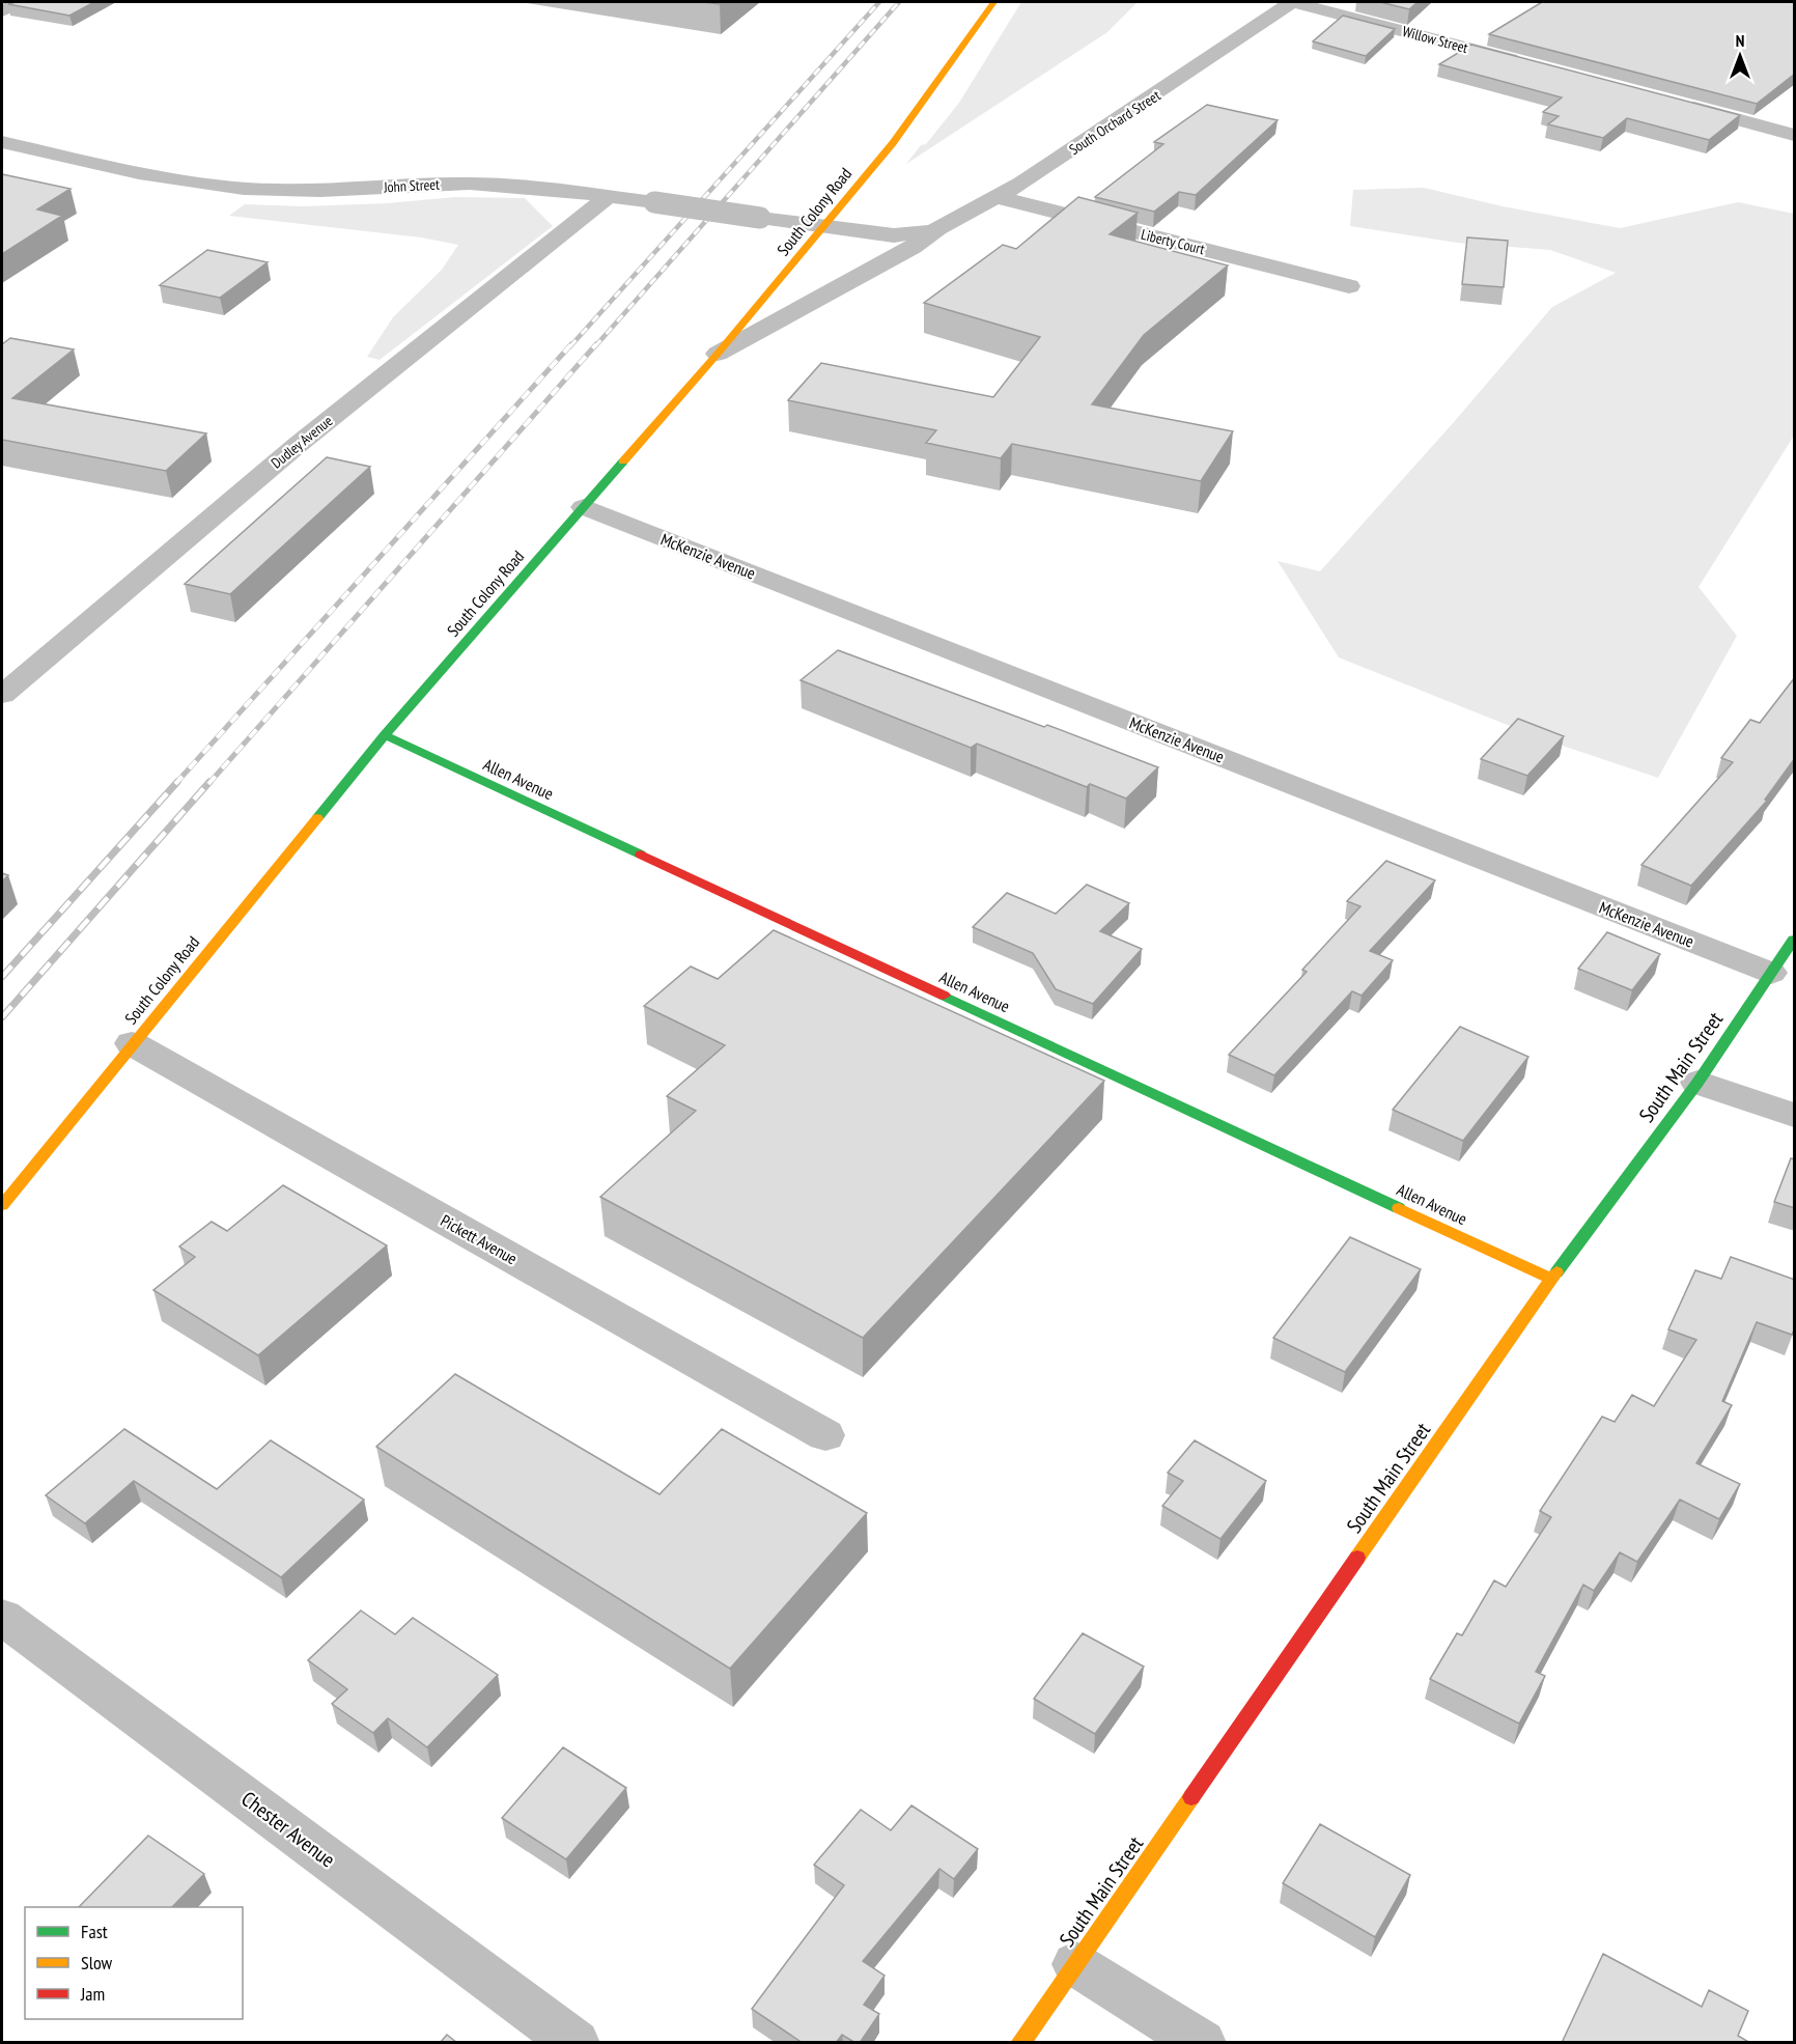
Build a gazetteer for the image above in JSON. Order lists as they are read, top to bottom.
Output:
{
  "streets": {
    "main road": ["South Colony Road", "Allen Avenue", "South Main Street"],
    "street": [
      "Willow Street",
      "South Orchard Street",
      "John Street",
      "Liberty Court",
      "Dudley Avenue",
      "McKenzie Avenue",
      "Pickett Avenue",
      "Chester Avenue"
    ]
  },
  "crossings": [
    ["Willow Street", "South Orchard Street"],
    ["South Orchard Street", "John Street"],
    ["South Orchard Street", "South Colony Road"],
    ["South Orchard Street", "Liberty Court"],
    ["John Street", "South Colony Road"],
    ["John Street", "Dudley Avenue"],
    ["South Colony Road", "McKenzie Avenue"],
    ["South Colony Road", "Allen Avenue"],
    ["South Colony Road", "Pickett Avenue"],
    ["McKenzie Avenue", "South Main Street"],
    ["Allen Avenue", "South Main Street"]
  ],
  "legend": ["Fast", "Slow", "Jam"],
  "north": "top"
}
